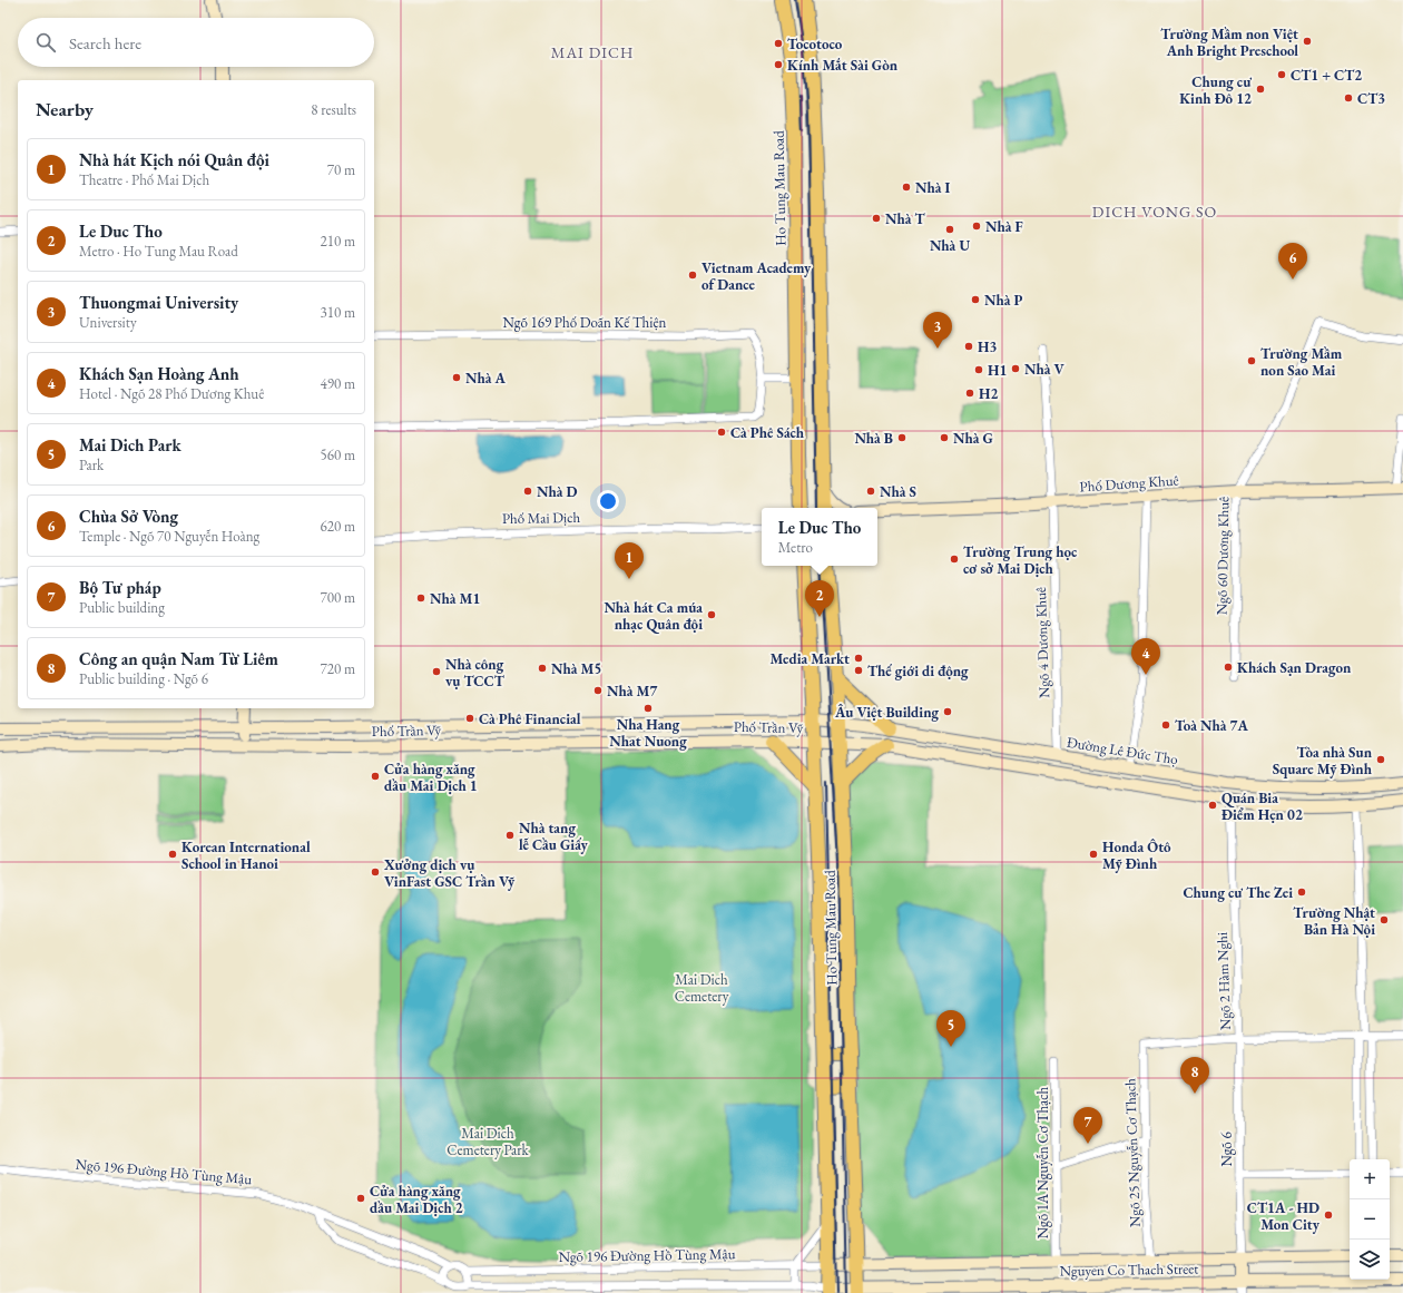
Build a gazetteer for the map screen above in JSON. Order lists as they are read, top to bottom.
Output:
{
  "streets": {
    "highway": ["Ho Tung Mau Road"],
    "main road": [
      "Phố Dương Khuê",
      "Phố Trần Vỹ",
      "Đường Lê Đức Thọ",
      "Nguyen Co Thach Street"
    ],
    "street": [
      "Ngõ 169 Phố Doãn Kế Thiện",
      "Phố Mai Dịch",
      "Ngõ 60 Dương Khuê",
      "Ngõ 4 Dương Khuê",
      "Ngõ 2 Hàm Nghi",
      "Ngõ 6",
      "Ngõ 25 Nguyễn Cơ Thạch",
      "Ngõ 1A Nguyễn Cơ Thạch",
      "Ngõ 196 Đường Hồ Tùng Mậu"
    ]
  },
  "crossings": [
    ["Ho Tung Mau Road", "Phố Trần Vỹ"],
    ["Ho Tung Mau Road", "Đường Lê Đức Thọ"],
    ["Ho Tung Mau Road", "Ngõ 196 Đường Hồ Tùng Mậu"],
    ["Ho Tung Mau Road", "Nguyen Co Thach Street"],
    ["Phố Dương Khuê", "Ngõ 60 Dương Khuê"],
    ["Phố Dương Khuê", "Ngõ 4 Dương Khuê"],
    ["Ngõ 4 Dương Khuê", "Đường Lê Đức Thọ"],
    ["Phố Trần Vỹ", "Đường Lê Đức Thọ"],
    ["Ngõ 2 Hàm Nghi", "Ngõ 6"],
    ["Ngõ 2 Hàm Nghi", "Ngõ 25 Nguyễn Cơ Thạch"],
    ["Ngõ 6", "Ngõ 25 Nguyễn Cơ Thạch"],
    ["Ngõ 6", "Nguyen Co Thach Street"],
    ["Ngõ 25 Nguyễn Cơ Thạch", "Nguyen Co Thach Street"],
    ["Ngõ 1A Nguyễn Cơ Thạch", "Nguyen Co Thach Street"],
    ["Ngõ 196 Đường Hồ Tùng Mậu", "Nguyen Co Thach Street"]
  ],
  "districts": ["MAI DICH", "DICH VONG SO"],
  "parks": ["Mai Dich Cemetery", "Mai Dich Cemetery Park"],
  "places": [
    "Trường Mầm non Việt Anh Bright Preschool",
    "Tocotoco",
    "Kính Mắt Sài Gòn",
    "CT1 + CT2",
    "Chung cư Kinh Đô 12",
    "CT3",
    "Nhà I",
    "Nhà T",
    "Nhà F",
    "Nhà U",
    "Vietnam Academy of Dance",
    "Nhà P",
    "H3",
    "Trường Mầm non Sao Mai",
    "Nhà V",
    "H1",
    "Nhà A",
    "H2",
    "Cà Phê Sách",
    "Nhà B",
    "Nhà G",
    "Nhà D",
    "Nhà S",
    "Trường Trung học cơ sở Mai Dịch",
    "Nhà M1",
    "Nhà hát Ca múa nhạc Quân đội",
    "Media Markt",
    "Khách Sạn Dragon",
    "Nhà M5",
    "Thế giới di động",
    "Nhà công vụ TCCT",
    "Nhà M7",
    "Nha Hang Nhat Nuong",
    "Âu Việt Building",
    "Cà Phê Financial",
    "Toà Nhà 7A",
    "Tòa nhà Sun Square Mỹ Đình",
    "Cửa hàng xăng dầu Mai Dịch 1",
    "Quán Bia Điểm Hẹn 02",
    "Nhà tang lễ Cầu Giấy",
    "Korean International School in Hanoi",
    "Honda Ôtô Mỹ Đình",
    "Xưởng dịch vụ VinFast GSC Trần Vỹ",
    "Chung cư The Zei",
    "Trường Nhật Bản Hà Nội",
    "Cửa hàng xăng dầu Mai Dịch 2",
    "CT1A - HD Mon City"
  ],
  "page": {
    "search": "Search here",
    "heading": ["Nearby", "8 results"],
    "list": [
      {
        "mark": "1",
        "name": "Nhà hát Kịch nói Quân đội",
        "note": "Theatre · Phố Mai Dịch",
        "value": "70 m"
      },
      {
        "mark": "2",
        "name": "Le Duc Tho",
        "note": "Metro · Ho Tung Mau Road",
        "value": "210 m"
      },
      {
        "mark": "3",
        "name": "Thuongmai University",
        "note": "University",
        "value": "310 m"
      },
      {
        "mark": "4",
        "name": "Khách Sạn Hoàng Anh",
        "note": "Hotel · Ngõ 28 Phố Dương Khuê",
        "value": "490 m"
      },
      {
        "mark": "5",
        "name": "Mai Dich Park",
        "note": "Park",
        "value": "560 m"
      },
      {
        "mark": "6",
        "name": "Chùa Sở Vòng",
        "note": "Temple · Ngõ 70 Nguyễn Hoàng",
        "value": "620 m"
      },
      {
        "mark": "7",
        "name": "Bộ Tư pháp",
        "note": "Public building",
        "value": "700 m"
      },
      {
        "mark": "8",
        "name": "Công an quận Nam Từ Liêm",
        "note": "Public building · Ngõ 6",
        "value": "720 m"
      }
    ],
    "pins": [
      "6",
      "3",
      "1",
      "2",
      "4",
      "5",
      "8",
      "7"
    ],
    "popup": ["Le Duc Tho", "Metro"],
    "map_buttons": ["+", "−"]
  }
}
